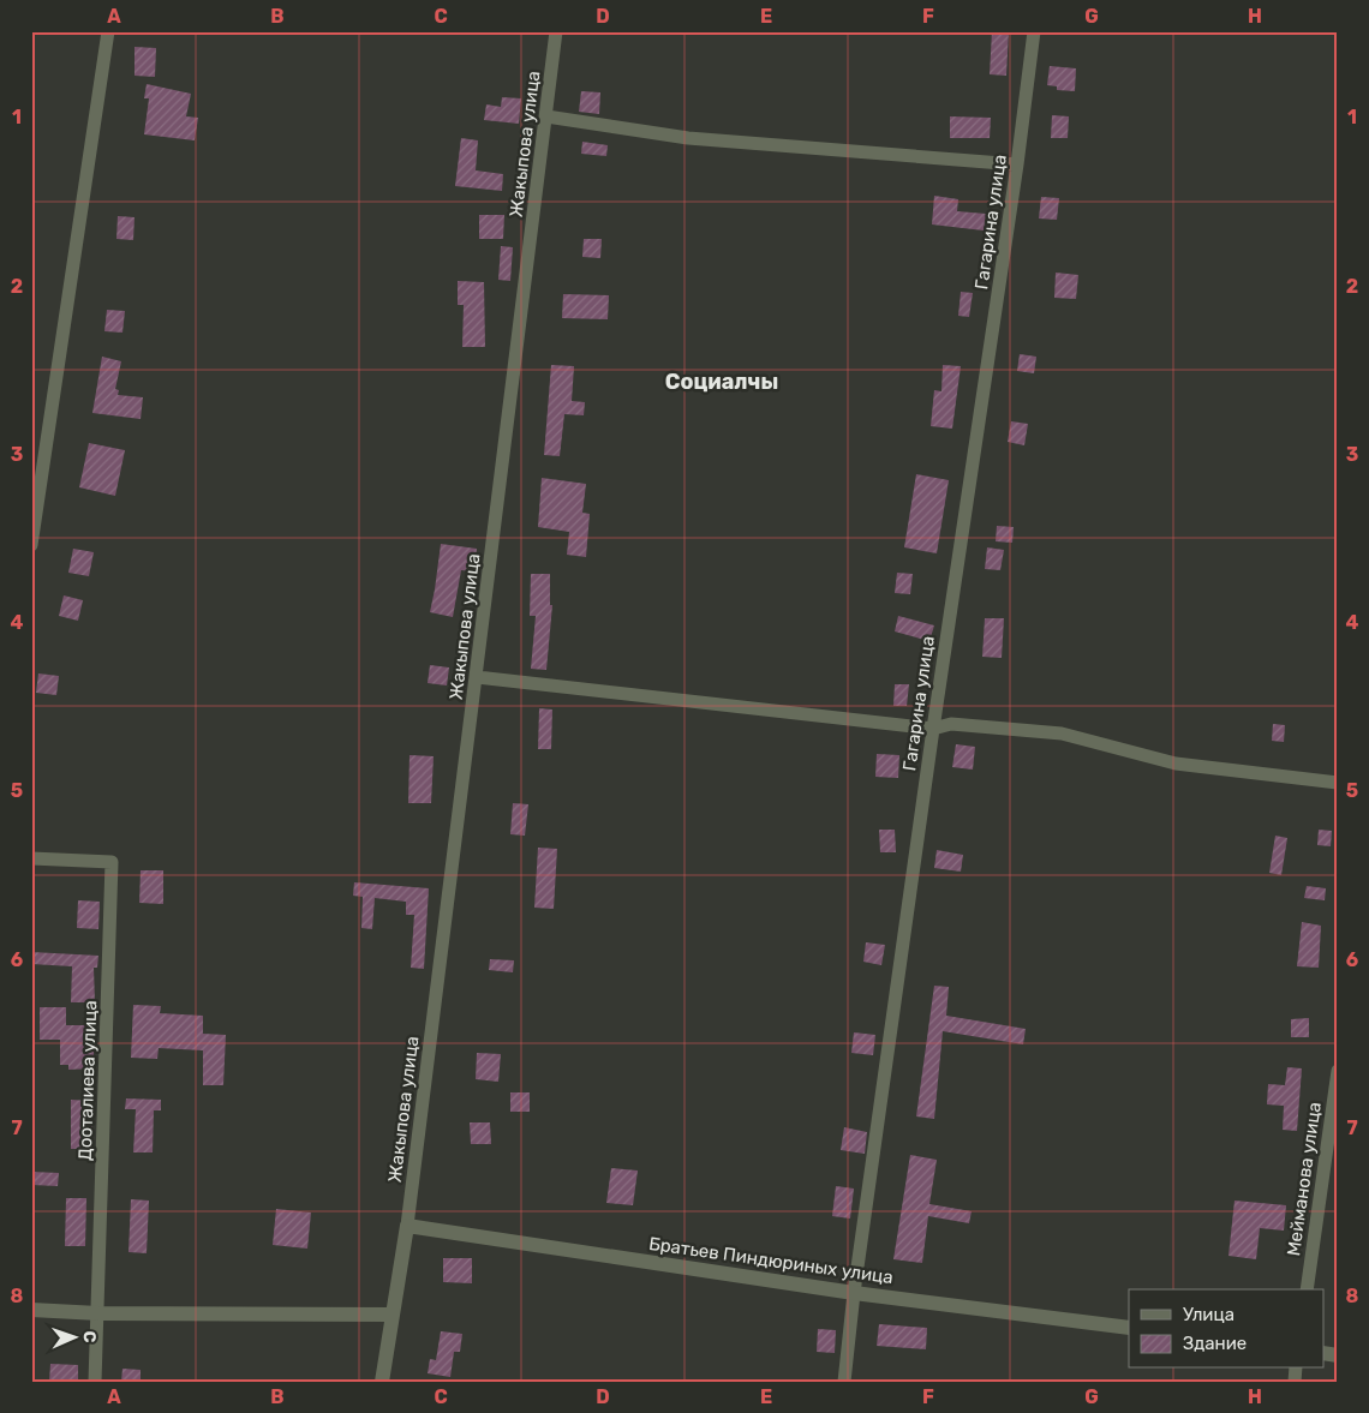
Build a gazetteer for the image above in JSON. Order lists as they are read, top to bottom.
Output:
{
  "streets": {
    "street": [
      "Жакыпова улица",
      "Гагарина улица",
      "Дооталиева улица",
      "Мейманова улица",
      "Братьев Пиндюриных улица"
    ]
  },
  "crossings": [
    ["Жакыпова улица", "Братьев Пиндюриных улица"],
    ["Гагарина улица", "Братьев Пиндюриных улица"]
  ],
  "districts": ["Социалчы"],
  "legend": ["Улица", "Здание"],
  "north": "right",
  "grid": {
    "columns": [
      "A",
      "B",
      "C",
      "D",
      "E",
      "F",
      "G",
      "H"
    ],
    "rows": [
      "1",
      "2",
      "3",
      "4",
      "5",
      "6",
      "7",
      "8"
    ]
  }
}
